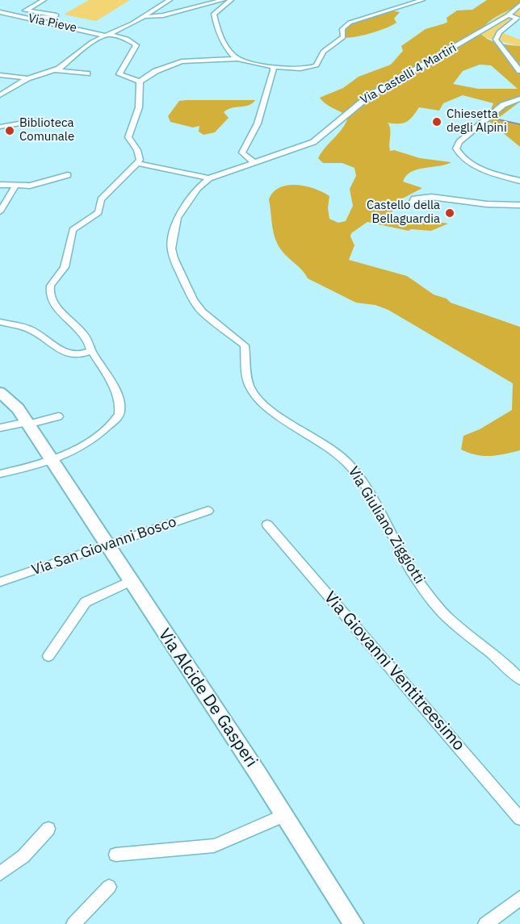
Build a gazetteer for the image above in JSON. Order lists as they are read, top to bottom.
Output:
{
  "streets": {
    "street": [
      "Via Pieve",
      "Via Castelli 4 Martiri",
      "Via Giuliano Ziggiotti",
      "Via San Giovanni Bosco",
      "Via Giovanni Ventitreesimo",
      "Via Alcide De Gasperi"
    ]
  },
  "crossings": [
    ["Via Castelli 4 Martiri", "Via Giuliano Ziggiotti"],
    ["Via San Giovanni Bosco", "Via Alcide De Gasperi"]
  ],
  "places": ["Chiesetta degli Alpini", "Biblioteca Comunale", "Castello della Bellaguardia"]
}
